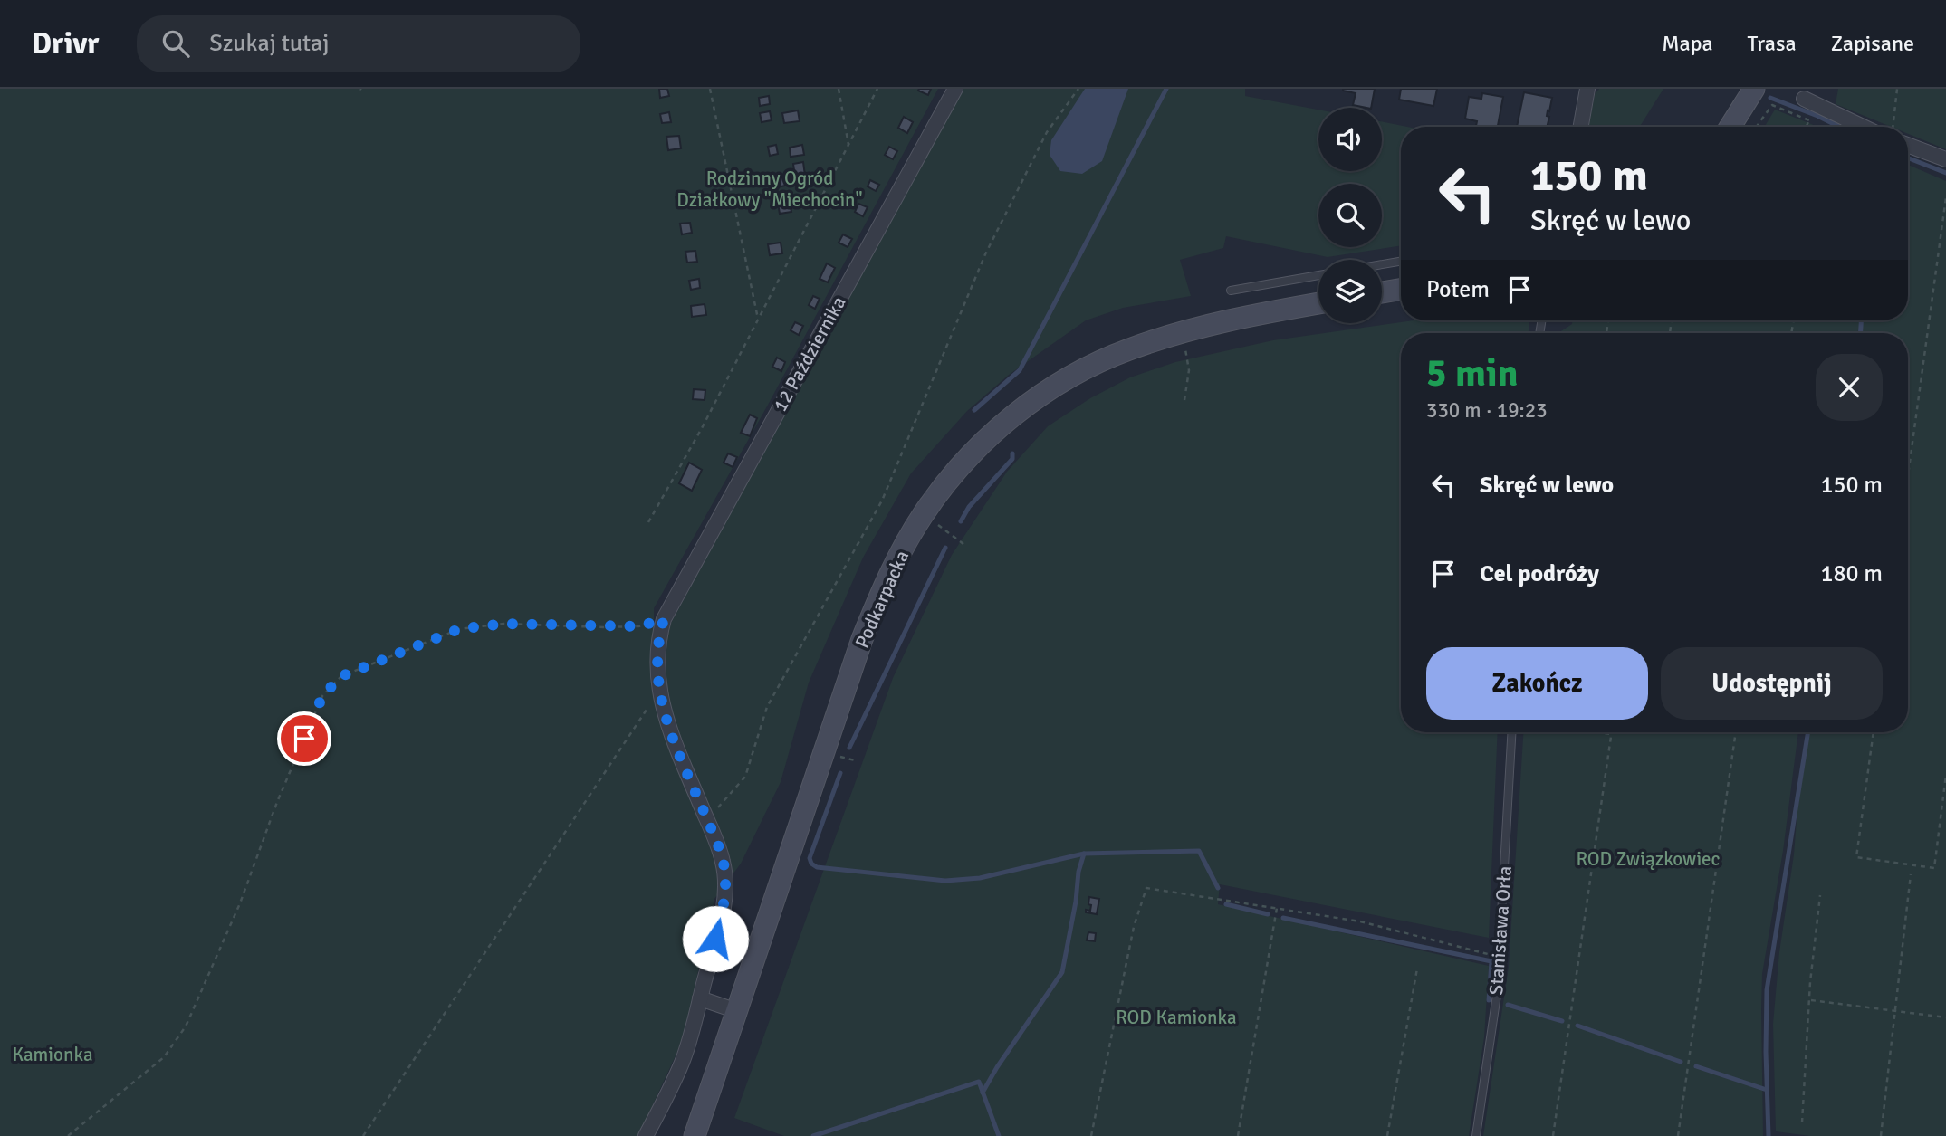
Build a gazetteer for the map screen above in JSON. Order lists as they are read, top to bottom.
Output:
{
  "streets": {
    "main road": ["Podkarpacka"],
    "street": ["12 Października"],
    "lane": ["Stanisława Orła"]
  },
  "parks": [
    "Rodzinny Ogród Działkowy \"Miechocin\"",
    "ROD Związkowiec",
    "ROD Kamionka",
    "Kamionka"
  ],
  "page": {
    "header": "Drivr",
    "search": "Szukaj tutaj",
    "nav": ["Mapa", "Trasa", "Zapisane"],
    "turn": ["150 m", "Skręć w lewo"],
    "then": "Potem",
    "heading": ["5 min", "330 m · 19:23"],
    "list": [
      {
        "name": "Skręć w lewo",
        "value": "150 m"
      },
      {
        "name": "Cel podróży",
        "value": "180 m"
      }
    ],
    "buttons": ["Zakończ", "Udostępnij"]
  }
}
